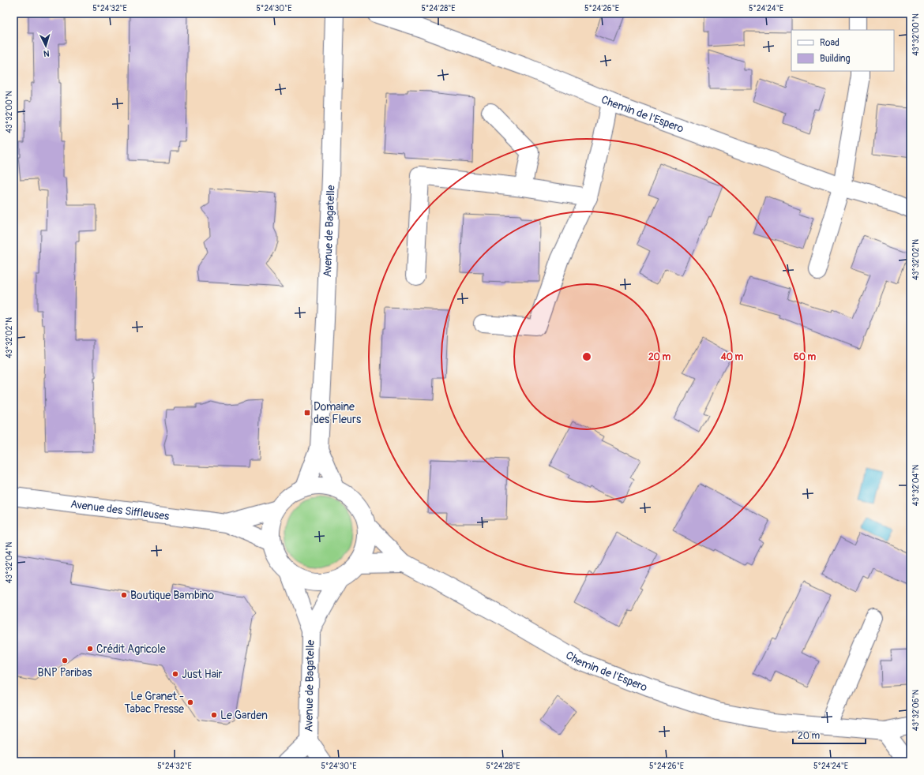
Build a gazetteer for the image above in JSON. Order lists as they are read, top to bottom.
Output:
{
  "streets": {
    "street": ["Chemin de l'Espero", "Avenue de Bagatelle", "Avenue des Siffleuses"]
  },
  "crossings": [
    ["Chemin de l'Espero", "Avenue de Bagatelle"],
    ["Chemin de l'Espero", "Avenue des Siffleuses"],
    ["Avenue de Bagatelle", "Avenue des Siffleuses"]
  ],
  "places": {
    "transit": ["Domaine des Fleurs"],
    "other": [
      "Boutique Bambino",
      "Crédit Agricole",
      "BNP Paribas",
      "Just Hair",
      "Le Granet - Tabac Presse",
      "Le Garden"
    ]
  },
  "legend": ["Road", "Building"],
  "scale_bar": "20 m",
  "north": "bottom",
  "coordinates": [
    "5°24'32\"E",
    "5°24'30\"E",
    "5°24'28\"E",
    "5°24'26\"E",
    "5°24'24\"E",
    "43°32'00\"N",
    "43°32'02\"N",
    "43°32'04\"N",
    "43°32'06\"N"
  ],
  "rings": ["20 m", "40 m", "60 m"]
}
